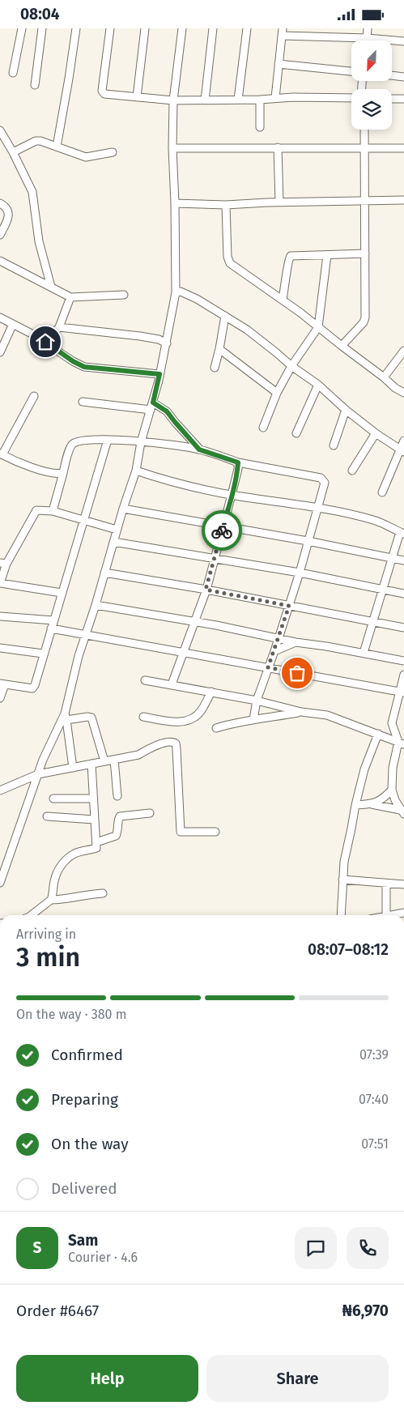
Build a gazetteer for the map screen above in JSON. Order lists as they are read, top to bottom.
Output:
{
  "north": "bottom left",
  "page": {
    "status": "08:04",
    "heading": ["3 min", "Arriving in", "08:07–08:12"],
    "panel": [
      "Sam",
      "Courier · 4.6",
      "Order #6467",
      "₦6,970"
    ],
    "bar": "On the way · 380 m",
    "list": [
      ["Confirmed", "07:39"],
      ["Preparing", "07:40"],
      ["On the way", "07:51"],
      "Delivered"
    ],
    "round": "S",
    "buttons": ["Help", "Share"]
  }
}
